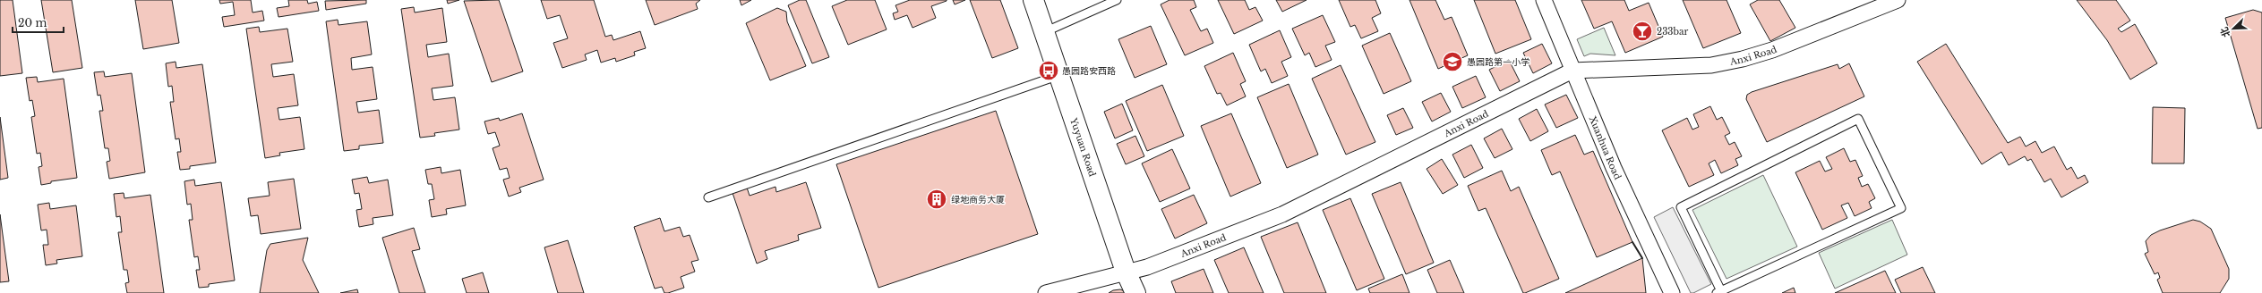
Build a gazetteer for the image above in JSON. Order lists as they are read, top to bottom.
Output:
{
  "streets": {
    "main road": ["Yuyuan Road"],
    "street": ["Anxi Road", "Xuanhua Road"]
  },
  "crossings": [
    ["Anxi Road", "Yuyuan Road"],
    ["Anxi Road", "Xuanhua Road"]
  ],
  "places": {
    "bar": ["233bar"],
    "school or university": ["愚园路第一小学"],
    "bus stop": ["愚园路安西路"],
    "building": ["绿地商务大厦"]
  },
  "scale_bar": "20 m",
  "north": "bottom left"
}
